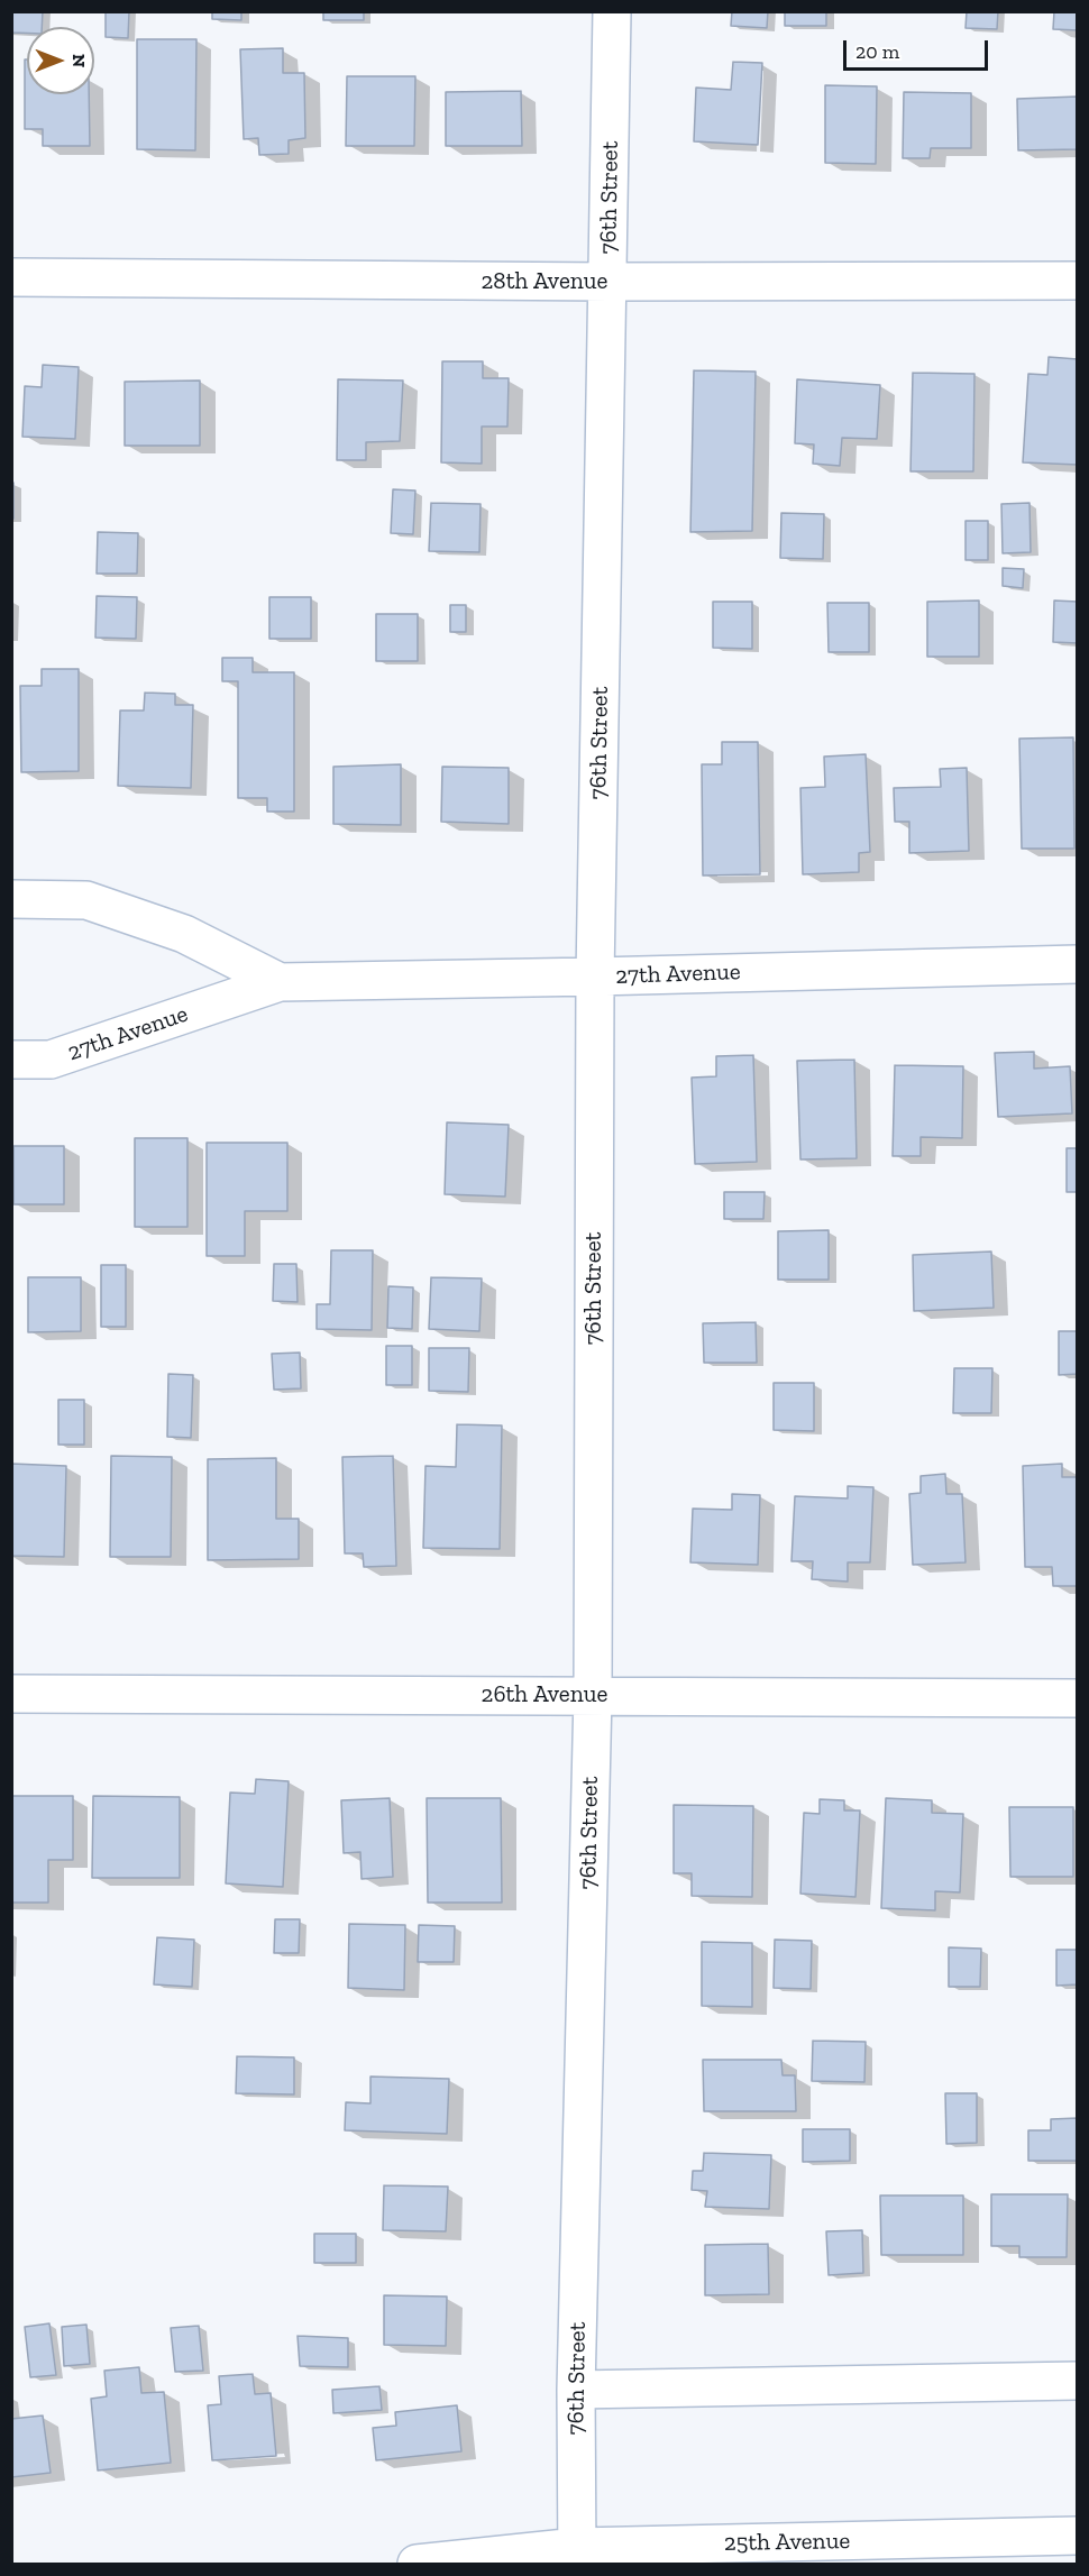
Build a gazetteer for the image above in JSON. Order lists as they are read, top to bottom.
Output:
{
  "streets": {
    "street": [
      "76th Street",
      "28th Avenue",
      "27th Avenue",
      "26th Avenue",
      "25th Avenue"
    ]
  },
  "crossings": [
    ["76th Street", "28th Avenue"],
    ["76th Street", "27th Avenue"],
    ["76th Street", "26th Avenue"],
    ["76th Street", "25th Avenue"]
  ],
  "scale_bar": "20 m",
  "north": "right"
}
